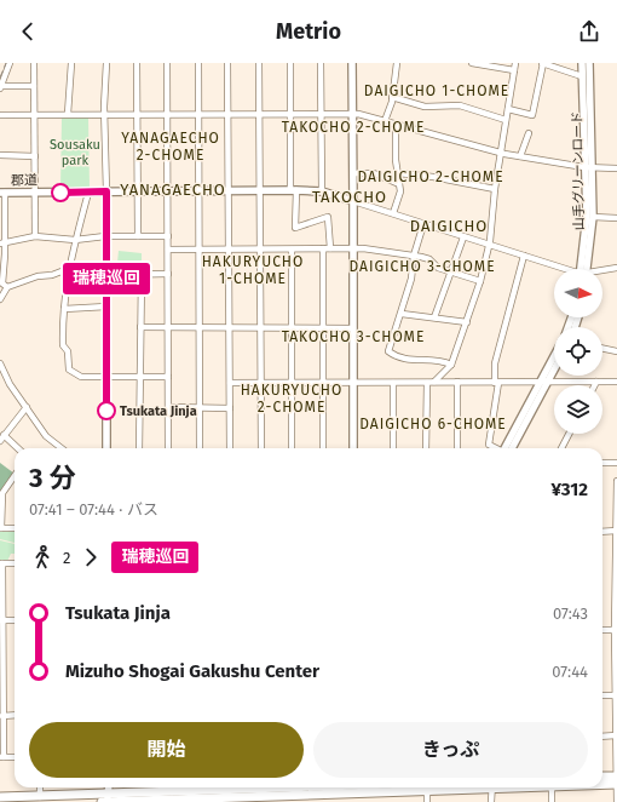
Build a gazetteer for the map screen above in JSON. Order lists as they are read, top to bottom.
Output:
{
  "streets": {
    "street": ["山手グリーンロード", "郡道"]
  },
  "districts": [
    "DAIGICHO 1-CHOME",
    "TAKOCHO 2-CHOME",
    "YANAGAECHO 2-CHOME",
    "DAIGICHO 2-CHOME",
    "YANAGAECHO",
    "TAKOCHO",
    "DAIGICHO",
    "HAKURYUCHO 1-CHOME",
    "DAIGICHO 3-CHOME",
    "TAKOCHO 3-CHOME",
    "HAKURYUCHO 2-CHOME",
    "DAIGICHO 6-CHOME"
  ],
  "parks": ["Sousaku park"],
  "places": ["Tsukata Jinja"],
  "lines": ["bus line 瑞穂巡回"],
  "north": "right",
  "page": {
    "header": "Metrio",
    "on_map": "瑞穂巡回",
    "heading": ["3 分", "07:41 – 07:44 · バス", "¥312"],
    "legs": ["2", "瑞穂巡回"],
    "list": [
      {
        "name": "Tsukata Jinja",
        "value": "07:43"
      },
      {
        "name": "Mizuho Shogai Gakushu Center",
        "value": "07:44"
      }
    ],
    "buttons": ["開始", "きっぷ"]
  }
}
